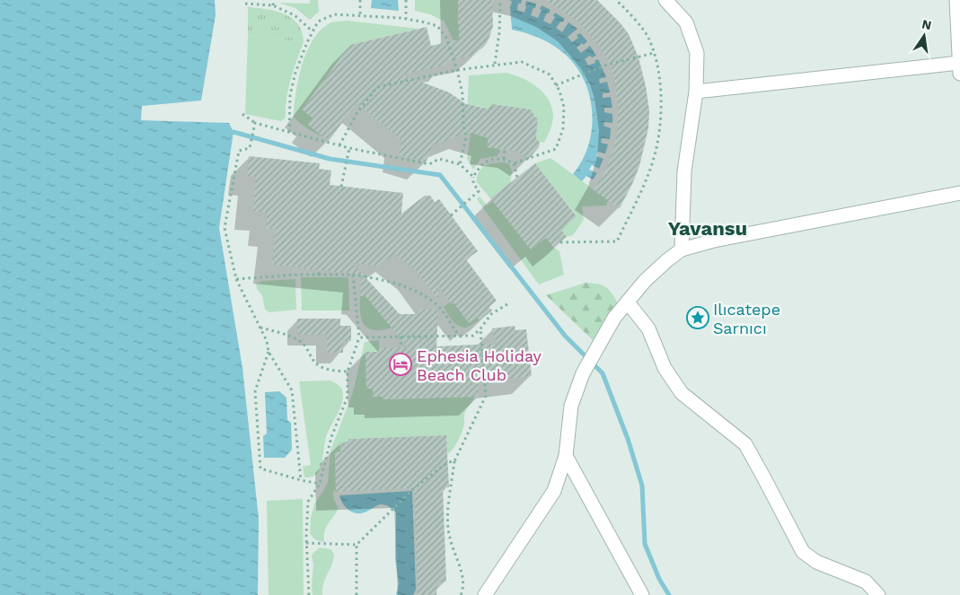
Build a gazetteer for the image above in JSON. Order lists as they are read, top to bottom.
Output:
{
  "districts": ["Yavansu"],
  "places": {
    "place": ["Ilıcatepe Sarnıcı"],
    "hotel": ["Ephesia Holiday Beach Club"]
  },
  "north": "top"
}
